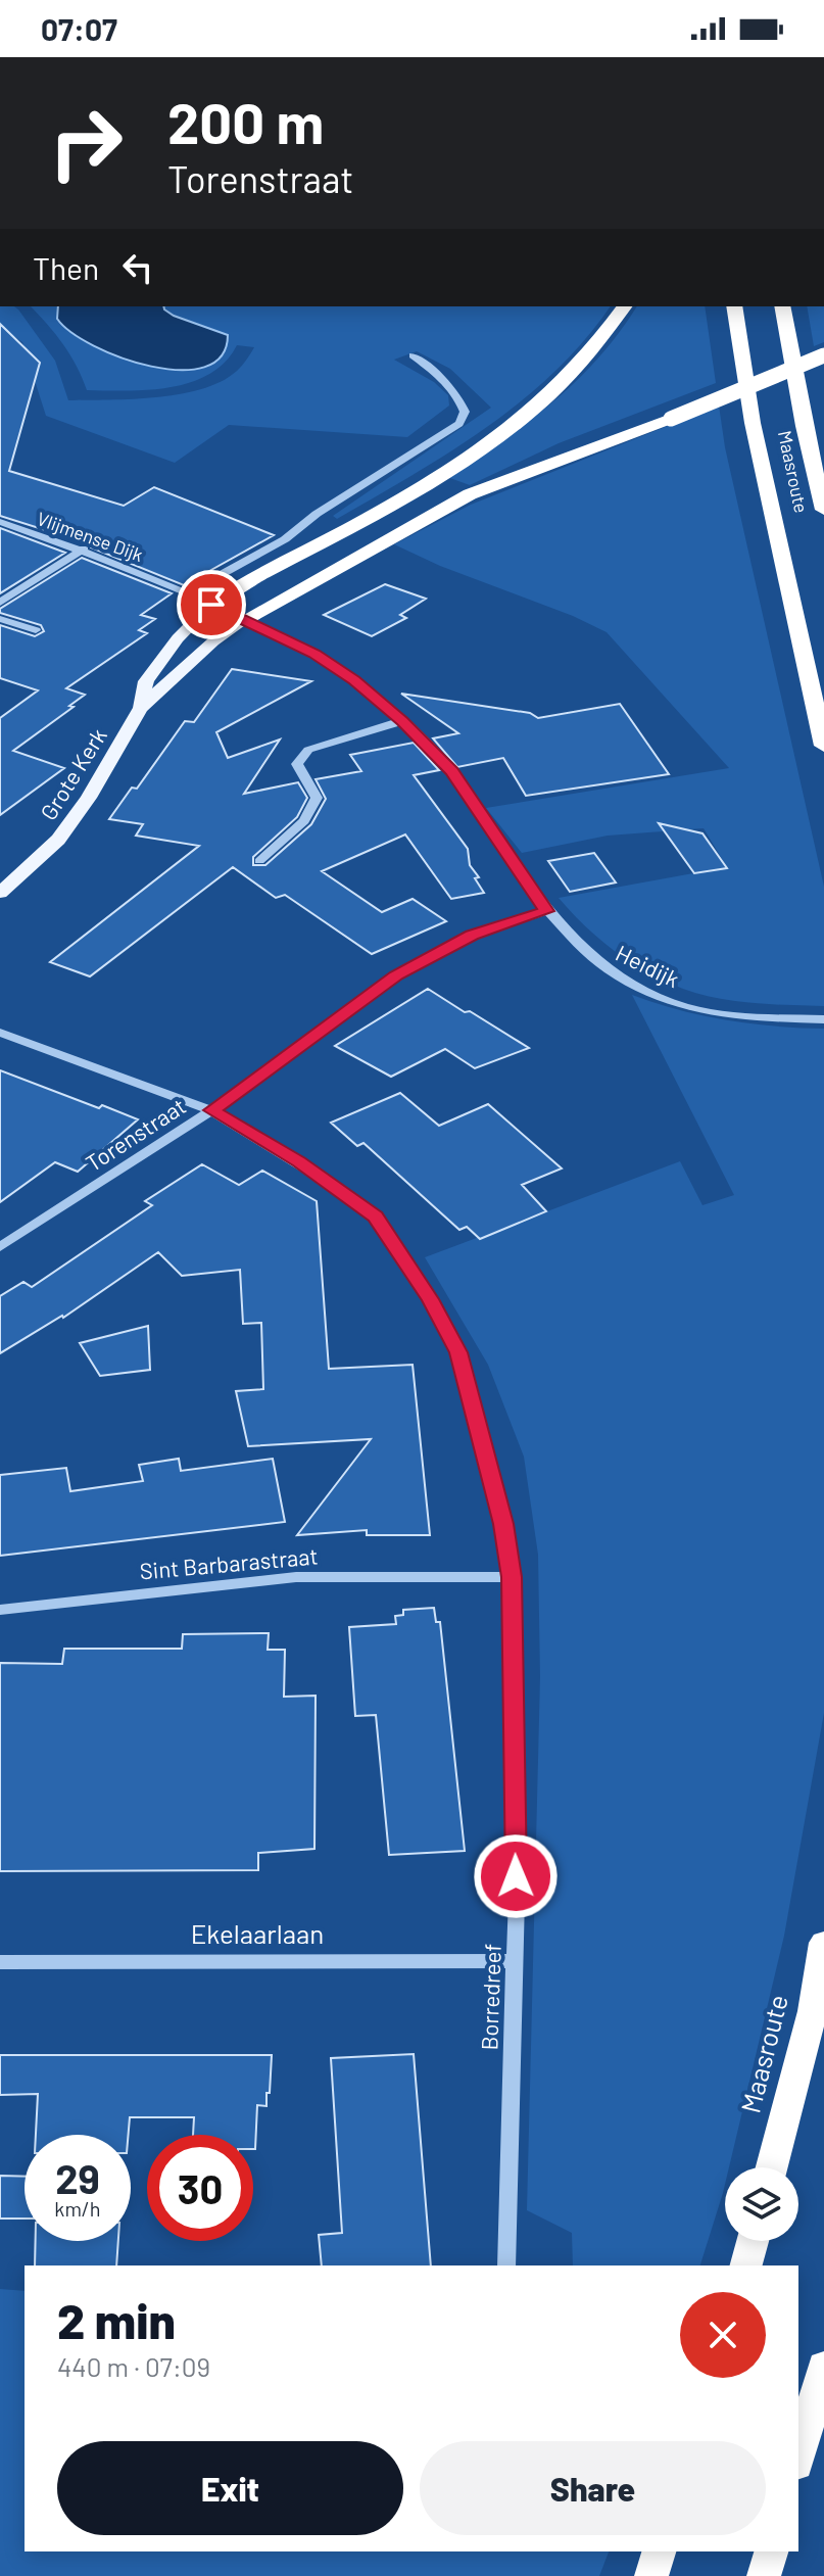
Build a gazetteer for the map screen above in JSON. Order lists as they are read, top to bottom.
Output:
{
  "streets": {
    "highway": ["Maasroute"],
    "main road": ["Grote Kerk"],
    "street": [
      "Vlijmense Dijk",
      "Heidijk",
      "Torenstraat",
      "Sint Barbarastraat",
      "Ekelaarlaan",
      "Borredreef"
    ]
  },
  "crossings": [
    ["Vlijmense Dijk", "Grote Kerk"],
    ["Vlijmense Dijk", "Heidijk"],
    ["Grote Kerk", "Heidijk"],
    ["Heidijk", "Torenstraat"],
    ["Torenstraat", "Borredreef"],
    ["Sint Barbarastraat", "Borredreef"],
    ["Ekelaarlaan", "Borredreef"]
  ],
  "page": {
    "status": "07:07",
    "turn": ["200 m", "Torenstraat"],
    "then": "Then",
    "speed": "29 km/h",
    "limit": "30",
    "heading": ["2 min", "440 m · 07:09"],
    "buttons": ["Exit", "Share"]
  }
}
